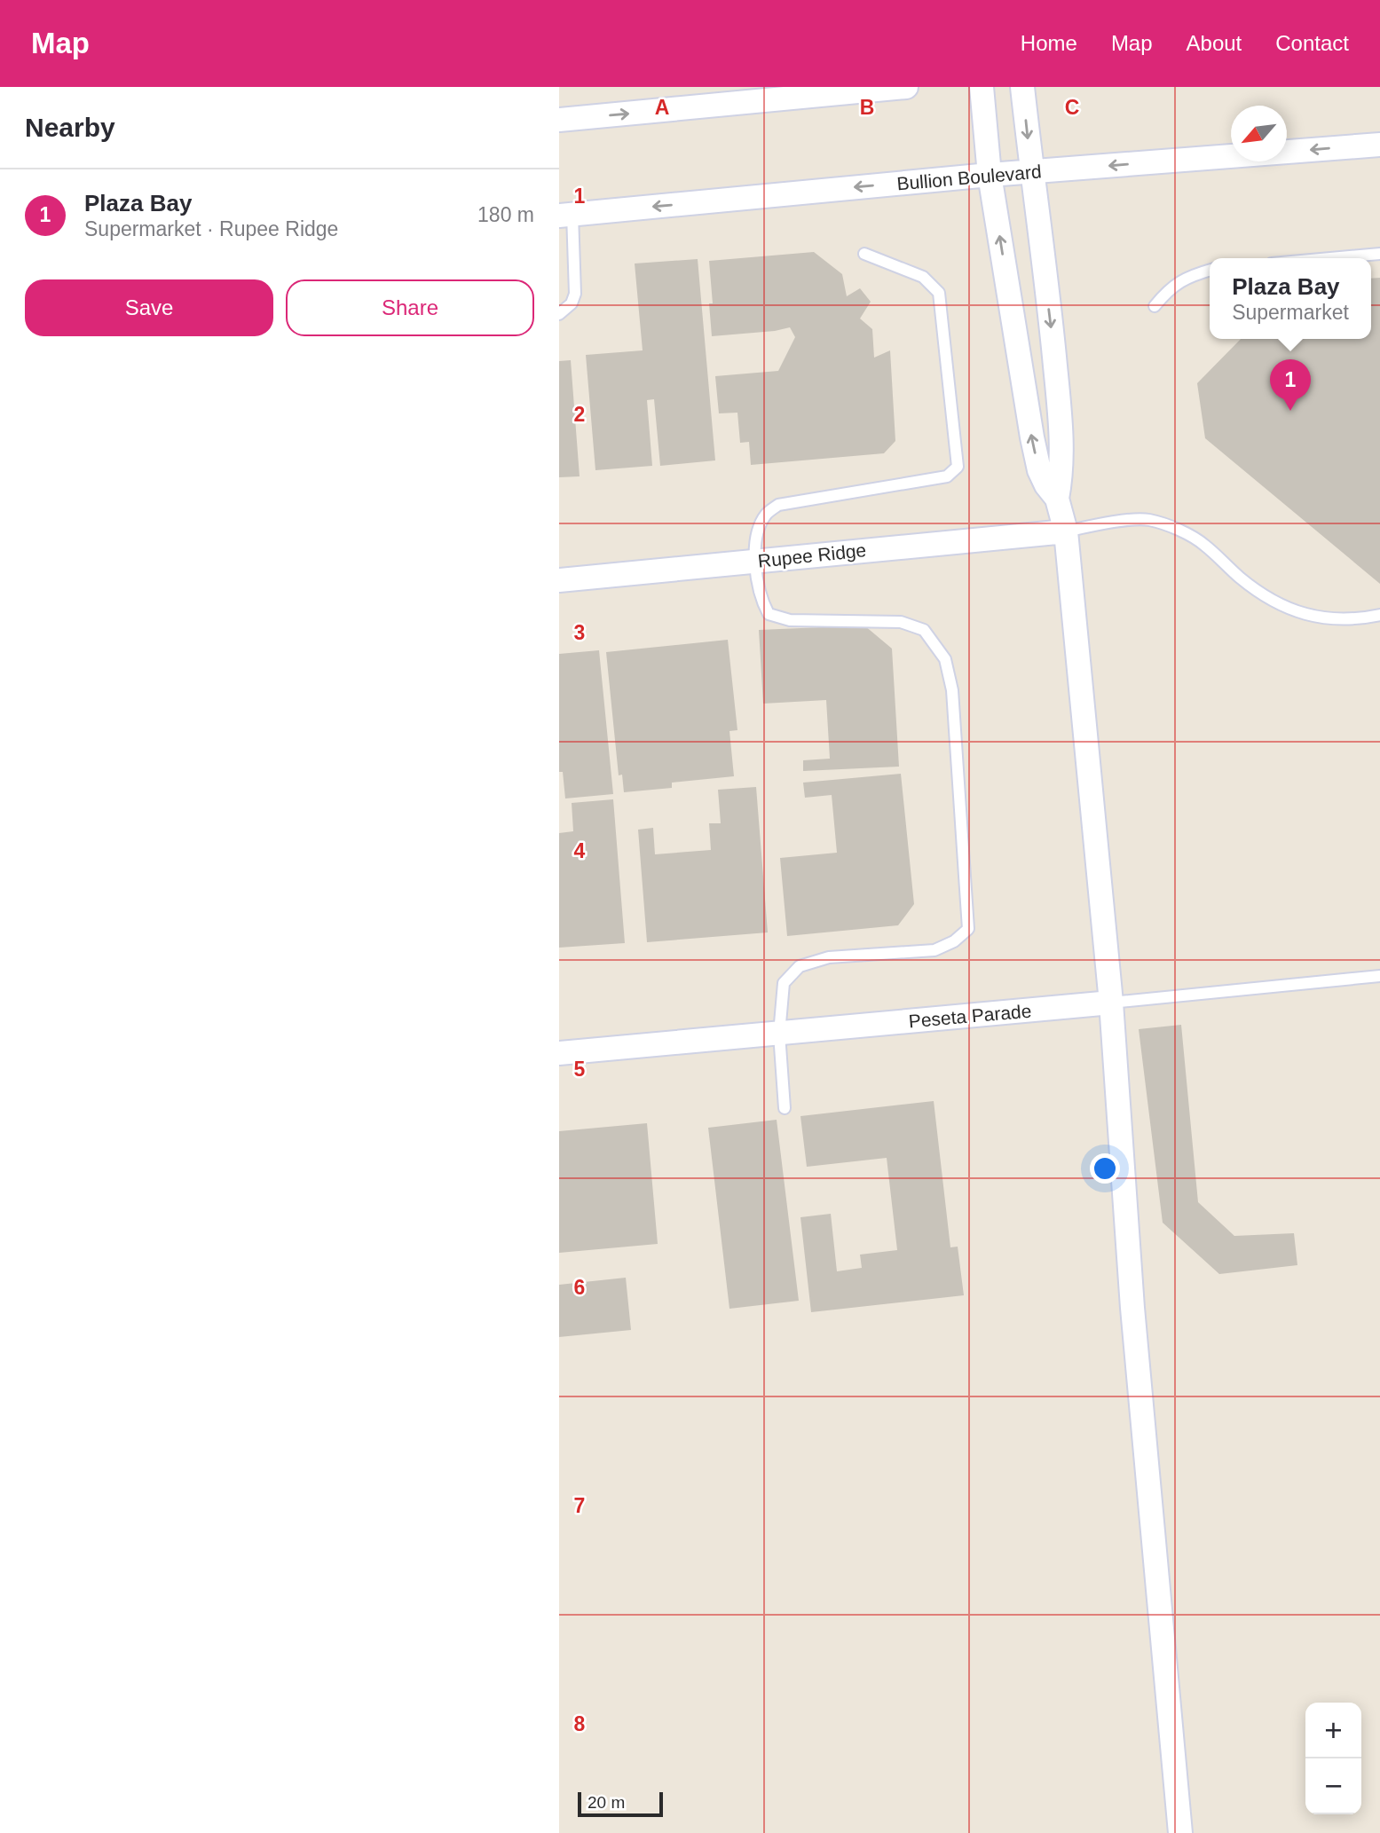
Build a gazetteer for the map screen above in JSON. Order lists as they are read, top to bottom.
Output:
{
  "streets": {
    "street": ["Bullion Boulevard", "Rupee Ridge", "Peseta Parade"]
  },
  "scale_bar": "20 m",
  "north": "bottom left",
  "page": {
    "header": "Map",
    "nav": [
      "Home",
      "Map",
      "About",
      "Contact"
    ],
    "heading": "Nearby",
    "list": [
      {
        "mark": "1",
        "name": "Plaza Bay",
        "note": "Supermarket · Rupee Ridge",
        "value": "180 m"
      }
    ],
    "popup": ["Plaza Bay", "Supermarket"],
    "buttons": ["Save", "Share"],
    "pins": "1",
    "map_buttons": ["+", "−"],
    "scale": "20 m"
  },
  "grid": {
    "columns": ["A", "B", "C"],
    "rows": [
      "1",
      "2",
      "3",
      "4",
      "5",
      "6",
      "7",
      "8"
    ]
  }
}
